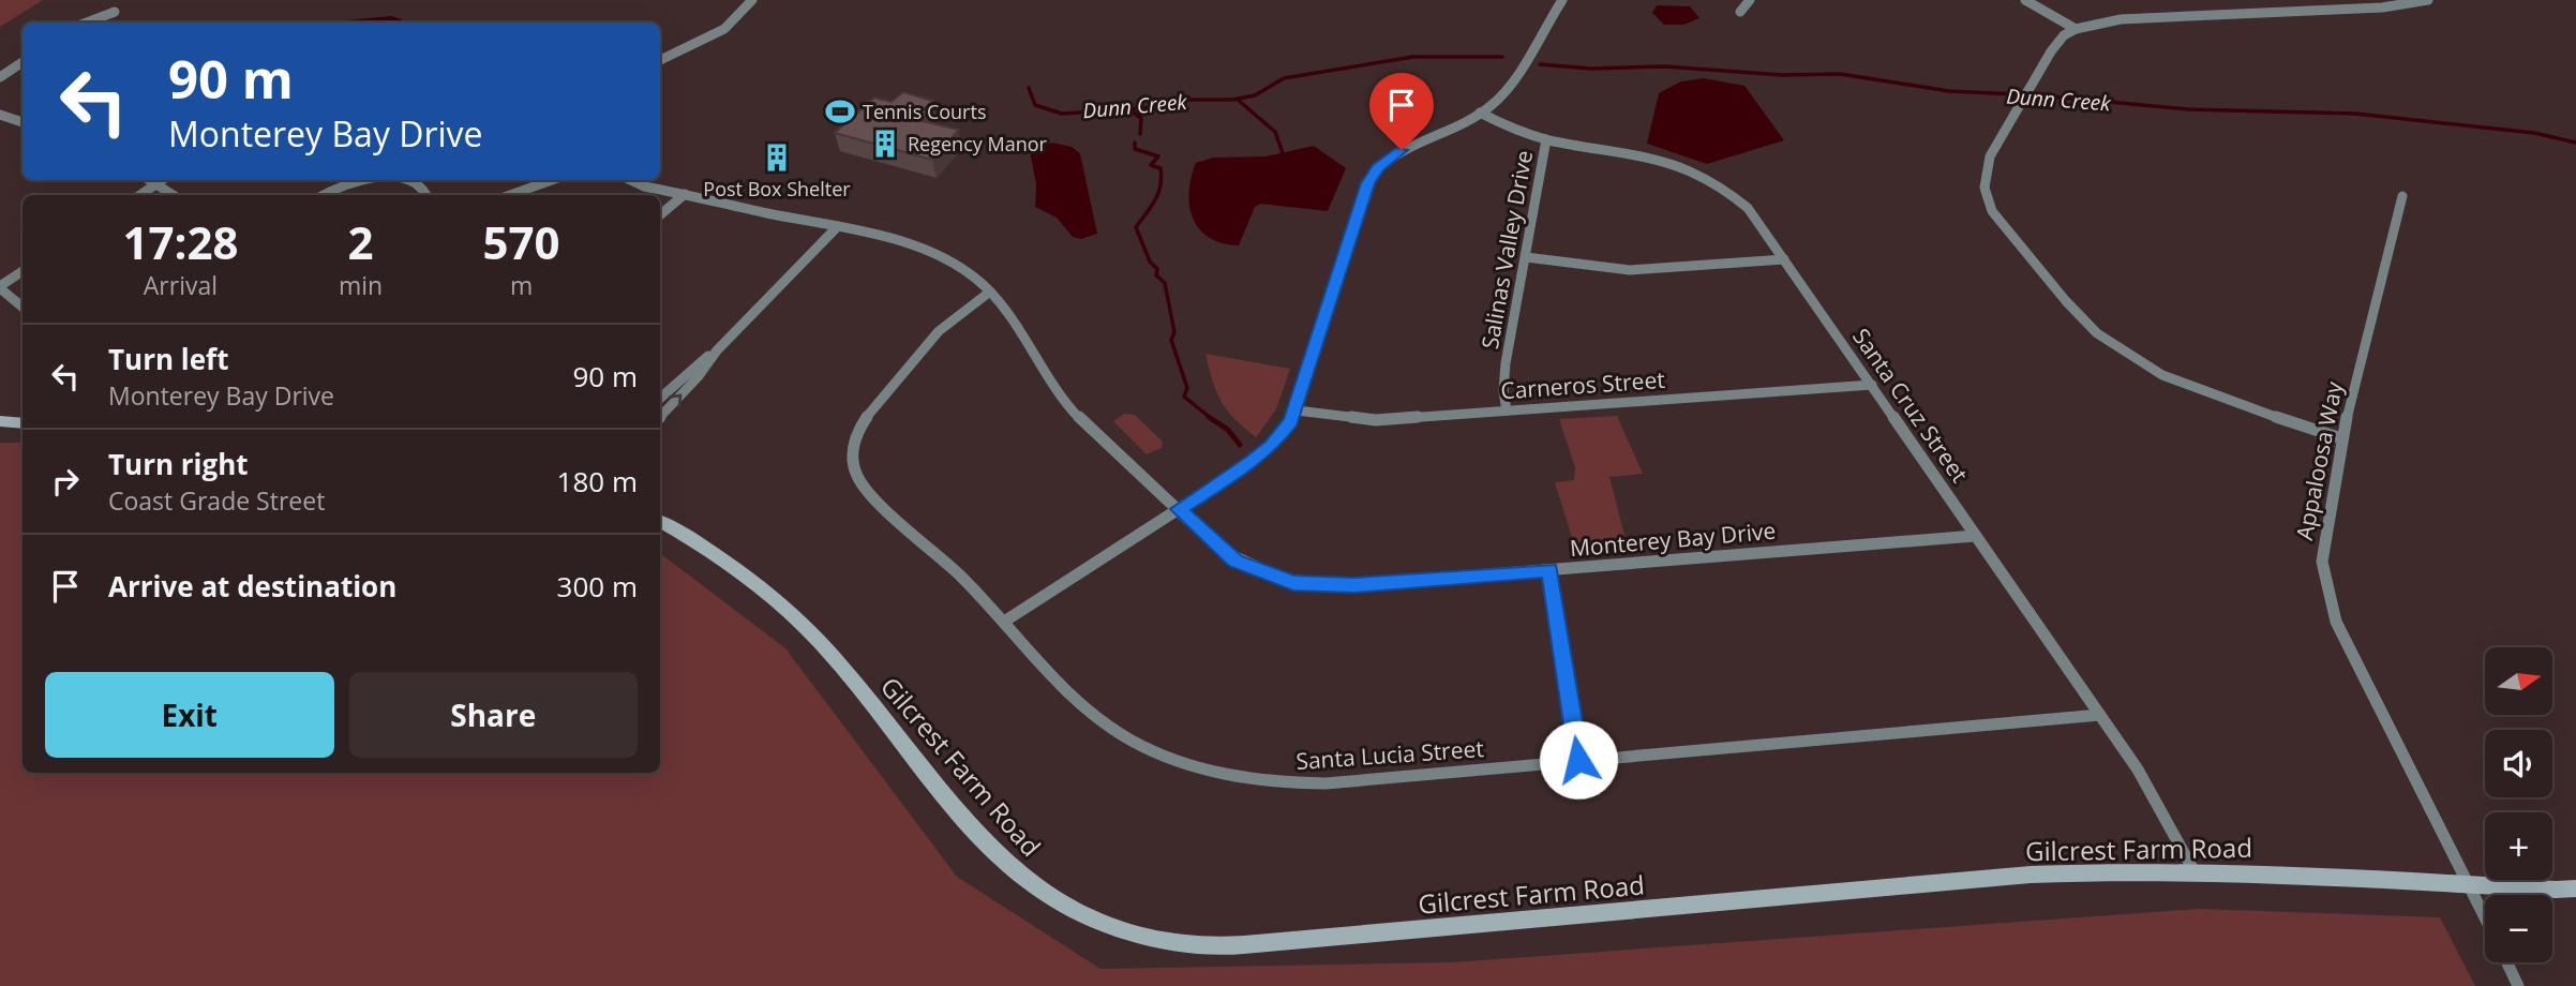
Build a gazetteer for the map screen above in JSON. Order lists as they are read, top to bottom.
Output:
{
  "streets": {
    "main road": ["Gilcrest Farm Road"],
    "street": [
      "Salinas Valley Drive",
      "Carneros Street",
      "Santa Cruz Street",
      "Appaloosa Way",
      "Monterey Bay Drive",
      "Santa Lucia Street"
    ]
  },
  "crossings": [
    ["Salinas Valley Drive", "Carneros Street"],
    ["Salinas Valley Drive", "Santa Cruz Street"],
    ["Carneros Street", "Santa Cruz Street"],
    ["Santa Cruz Street", "Monterey Bay Drive"],
    ["Santa Cruz Street", "Santa Lucia Street"],
    ["Santa Cruz Street", "Gilcrest Farm Road"],
    ["Appaloosa Way", "Gilcrest Farm Road"],
    ["Monterey Bay Drive", "Santa Lucia Street"]
  ],
  "water": ["Dunn Creek"],
  "places": {
    "sports": ["Tennis Courts"],
    "building": ["Regency Manor", "Post Box Shelter"]
  },
  "north": "right",
  "page": {
    "turn": ["90 m", "Monterey Bay Drive"],
    "eta": [
      "17:28",
      "Arrival",
      "2",
      "min",
      "570",
      "m"
    ],
    "list": [
      {
        "name": "Turn left",
        "note": "Monterey Bay Drive",
        "value": "90 m"
      },
      {
        "name": "Turn right",
        "note": "Coast Grade Street",
        "value": "180 m"
      },
      {
        "name": "Arrive at destination",
        "value": "300 m"
      }
    ],
    "map_buttons": ["+", "−"],
    "buttons": ["Exit", "Share"]
  }
}
